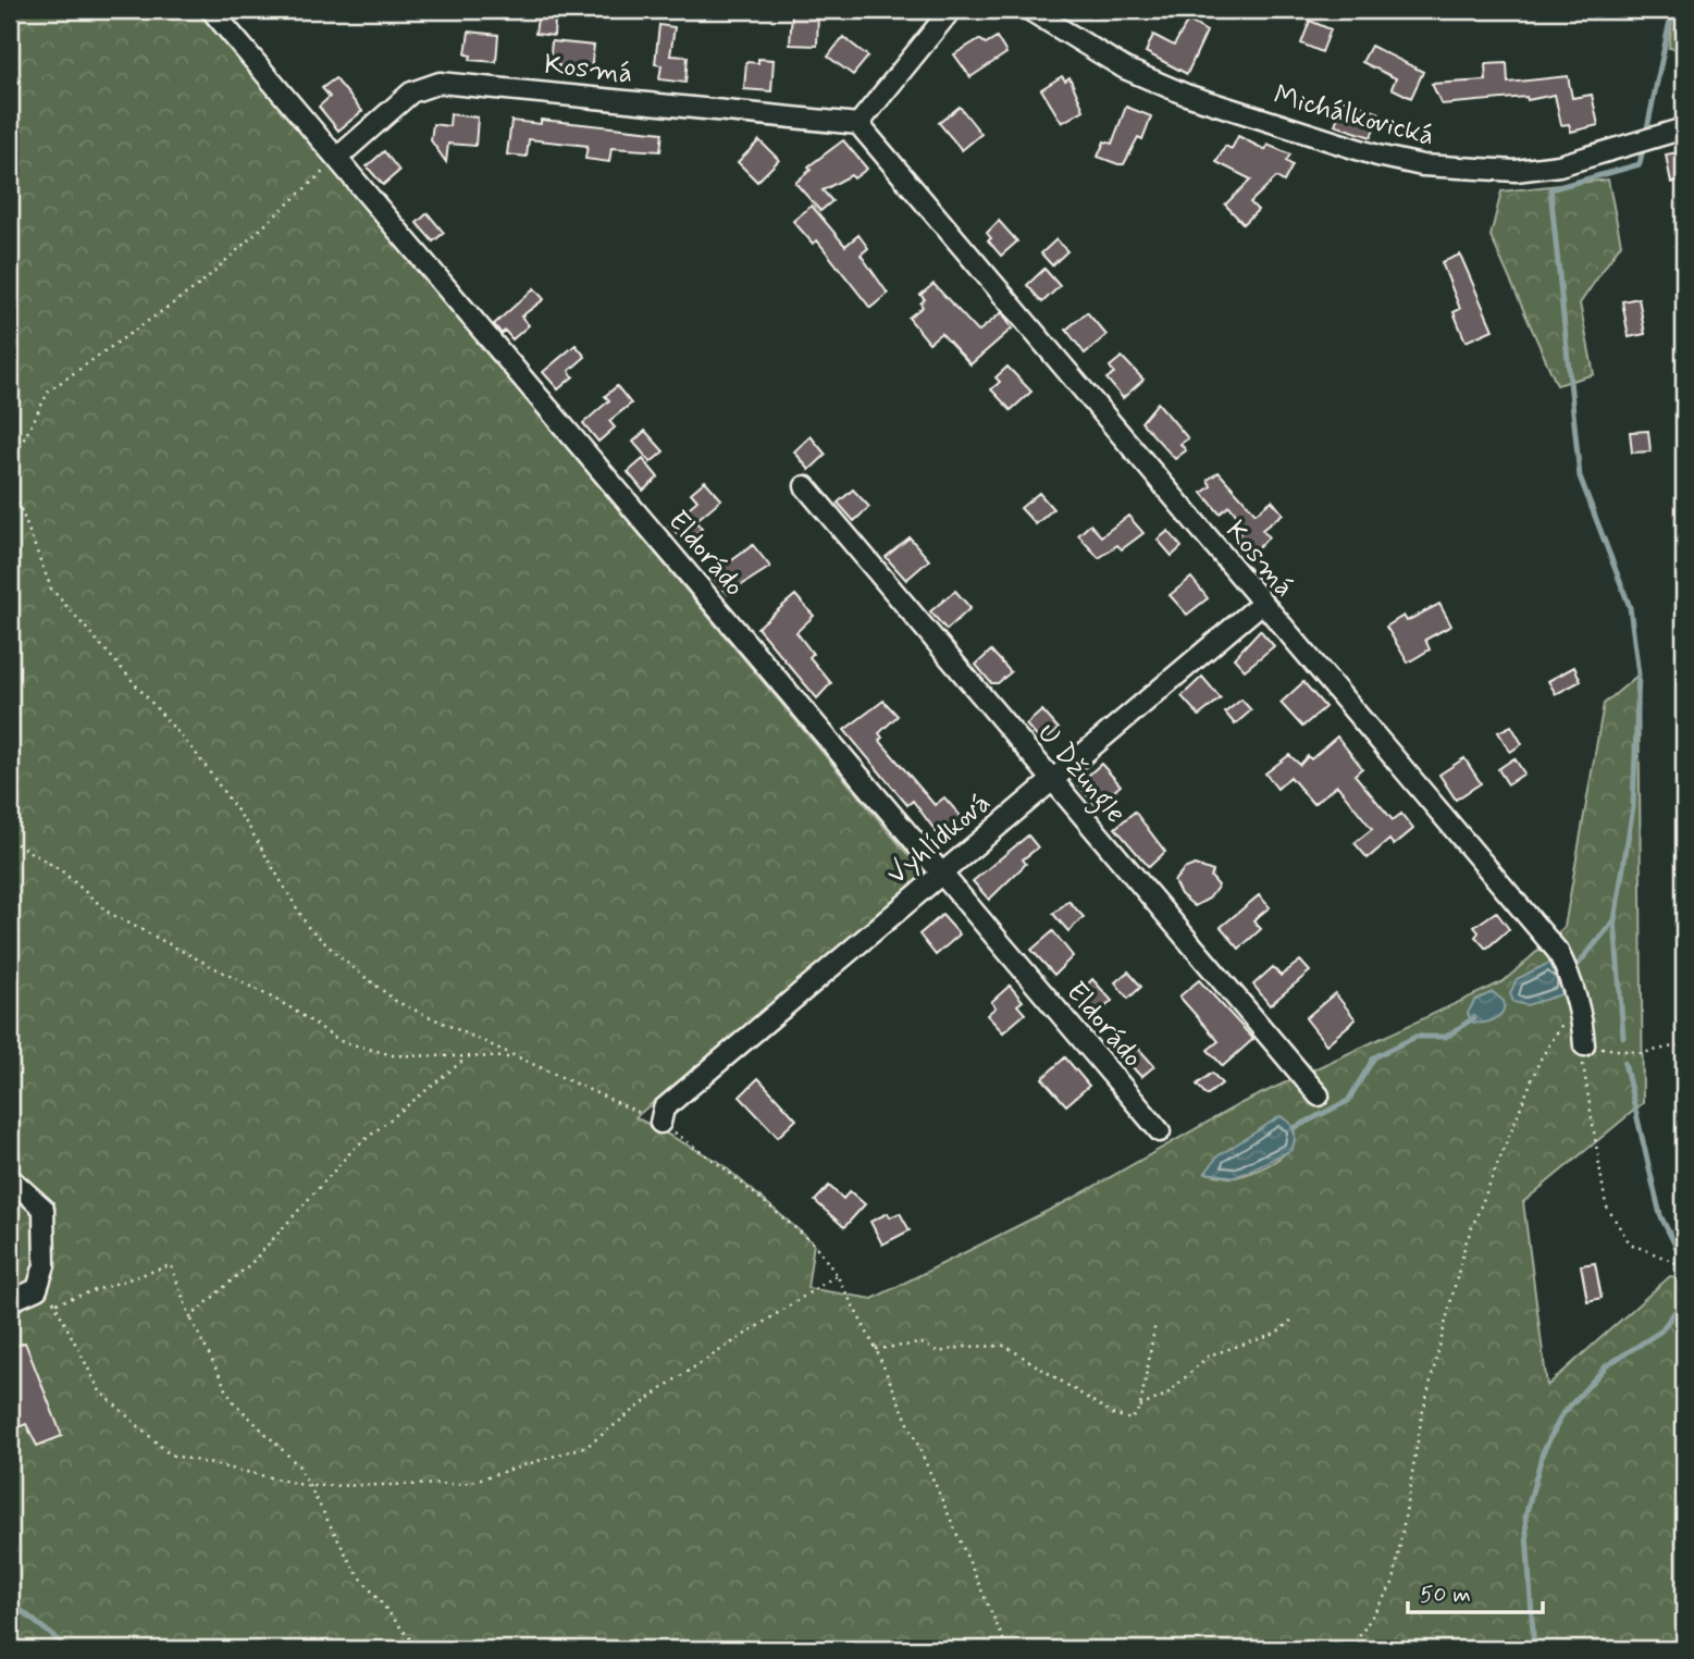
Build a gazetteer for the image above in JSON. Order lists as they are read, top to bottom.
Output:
{
  "streets": {
    "street": [
      "Kosmá",
      "Michálkovická",
      "Eldorádo",
      "U Džungle",
      "Vyhlídková"
    ]
  },
  "crossings": [
    ["Kosmá", "Eldorádo"],
    ["Kosmá", "Vyhlídková"],
    ["Eldorádo", "Vyhlídková"],
    ["U Džungle", "Vyhlídková"]
  ],
  "scale_bar": "50 m"
}
